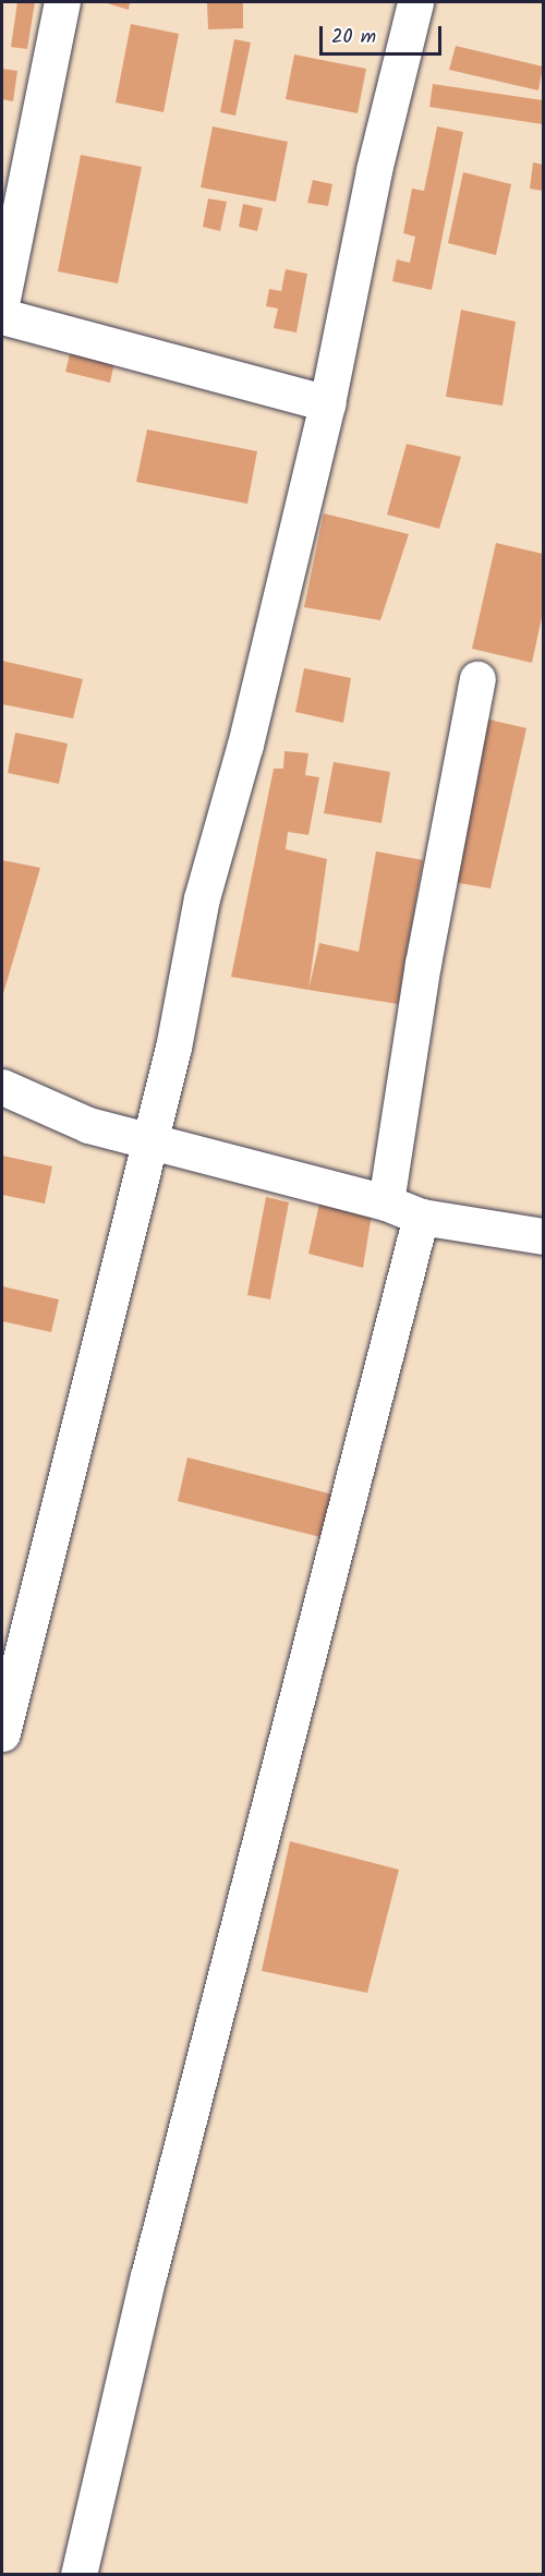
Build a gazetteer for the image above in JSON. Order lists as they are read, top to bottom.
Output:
{
  "scale_bar": "20 m"
}
